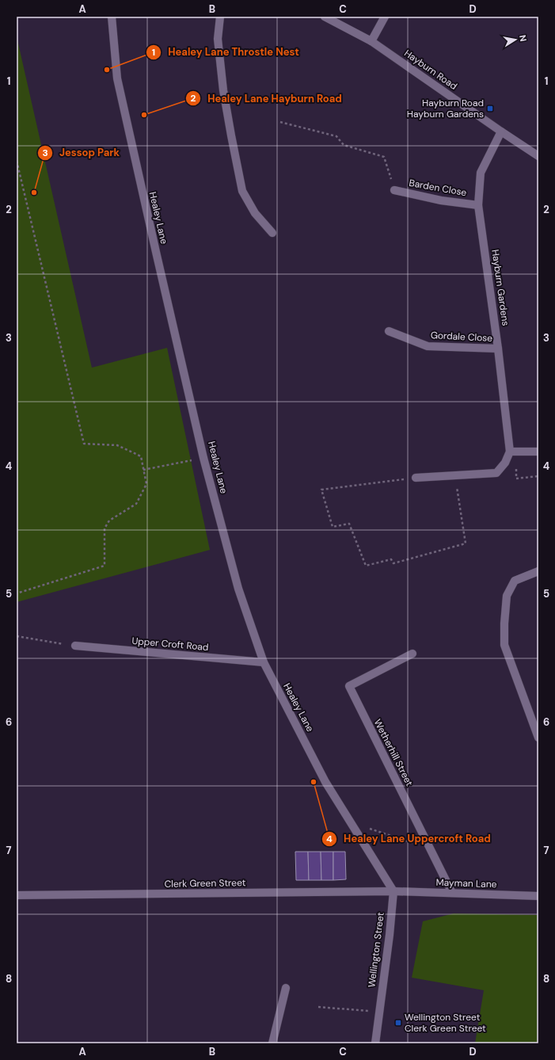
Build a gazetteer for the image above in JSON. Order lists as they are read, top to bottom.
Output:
{
  "streets": {
    "street": [
      "Hayburn Road",
      "Barden Close",
      "Healey Lane",
      "Hayburn Gardens",
      "Gordale Close",
      "Upper Croft Road",
      "Wetherhill Street",
      "Clerk Green Street",
      "Mayman Lane",
      "Wellington Street"
    ]
  },
  "crossings": [
    ["Hayburn Road", "Hayburn Gardens"],
    ["Barden Close", "Hayburn Gardens"],
    ["Healey Lane", "Upper Croft Road"],
    ["Healey Lane", "Clerk Green Street"],
    ["Healey Lane", "Mayman Lane"],
    ["Healey Lane", "Wellington Street"],
    ["Hayburn Gardens", "Gordale Close"],
    ["Wetherhill Street", "Mayman Lane"],
    ["Clerk Green Street", "Mayman Lane"],
    ["Clerk Green Street", "Wellington Street"],
    ["Mayman Lane", "Wellington Street"]
  ],
  "places": {
    "other": [
      "Healey Lane Throstle Nest",
      "Healey Lane Hayburn Road",
      "Jessop Park",
      "Healey Lane Uppercroft Road"
    ],
    "transit": ["Hayburn Road Hayburn Gardens", "Wellington Street Clerk Green Street"]
  },
  "north": "right",
  "grid": {
    "columns": [
      "A",
      "B",
      "C",
      "D"
    ],
    "rows": [
      "1",
      "2",
      "3",
      "4",
      "5",
      "6",
      "7",
      "8"
    ]
  }
}
